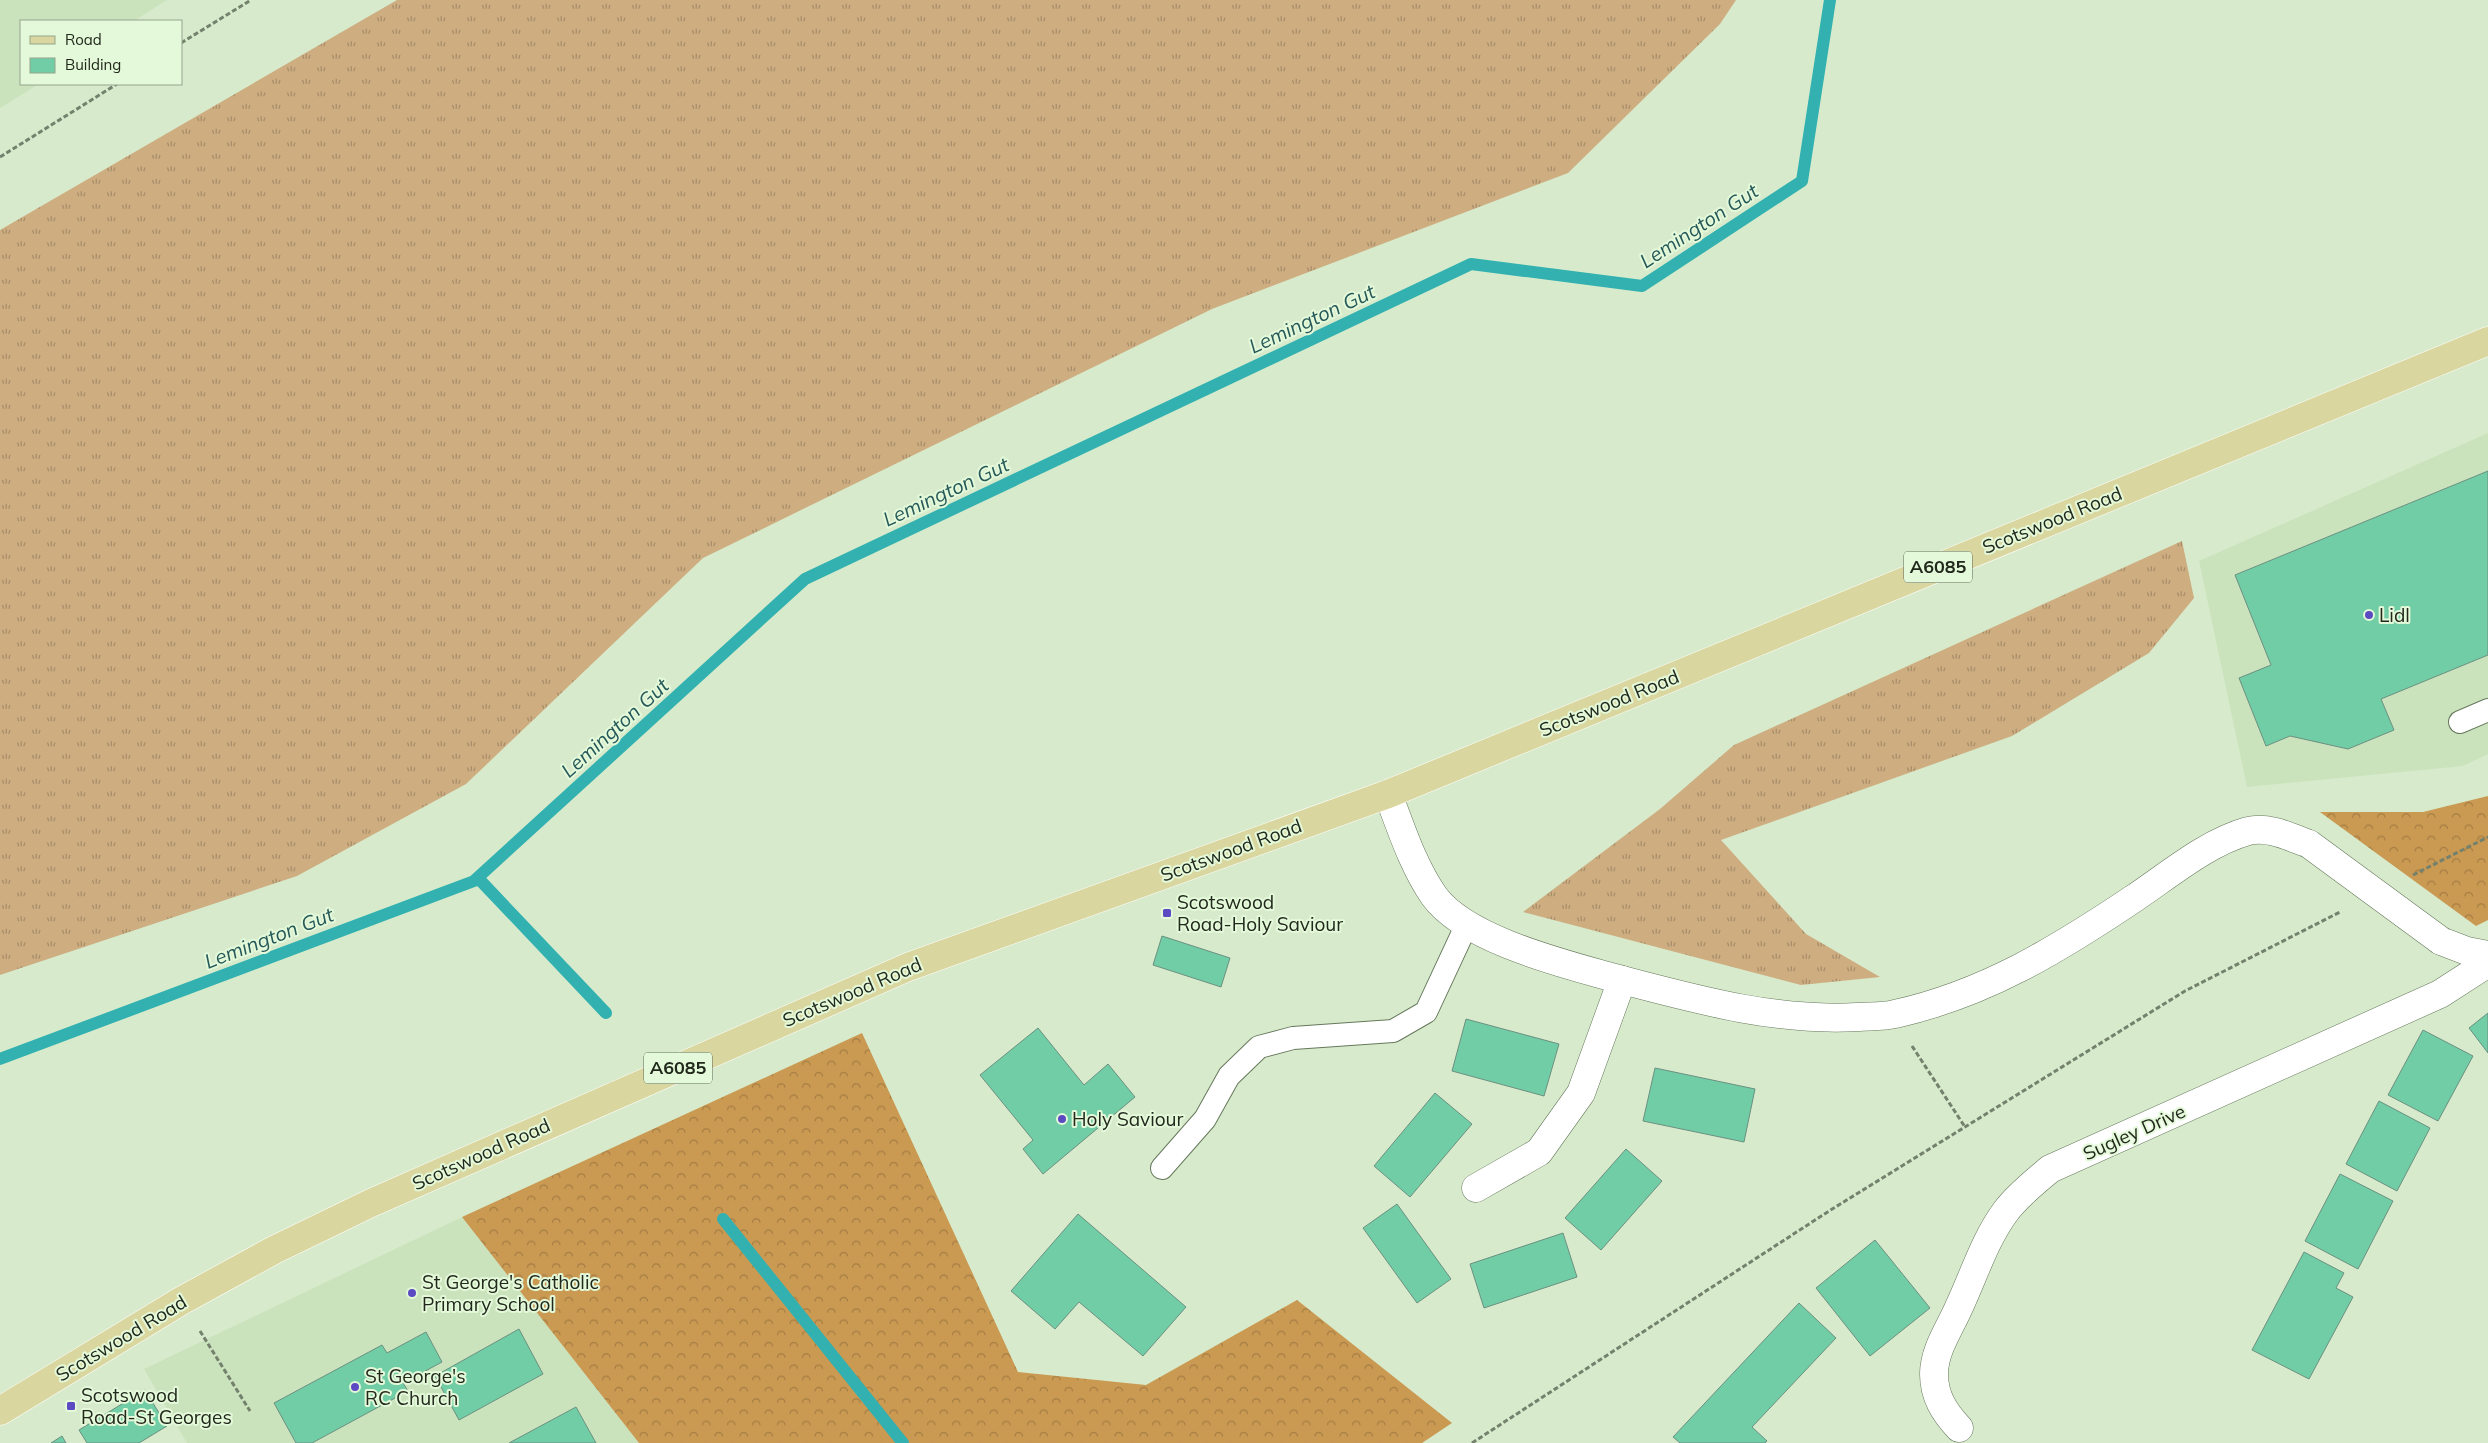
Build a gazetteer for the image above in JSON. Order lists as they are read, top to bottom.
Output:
{
  "streets": {
    "main road": ["Scotswood Road", "A6085"],
    "street": ["Sugley Drive"]
  },
  "water": ["Lemington Gut"],
  "places": {
    "other": [
      "Lidl",
      "Holy Saviour",
      "St George's Catholic Primary School",
      "St George's RC Church"
    ],
    "transit": ["Scotswood Road-Holy Saviour", "Scotswood Road-St Georges"]
  },
  "legend": ["Road", "Building"]
}
